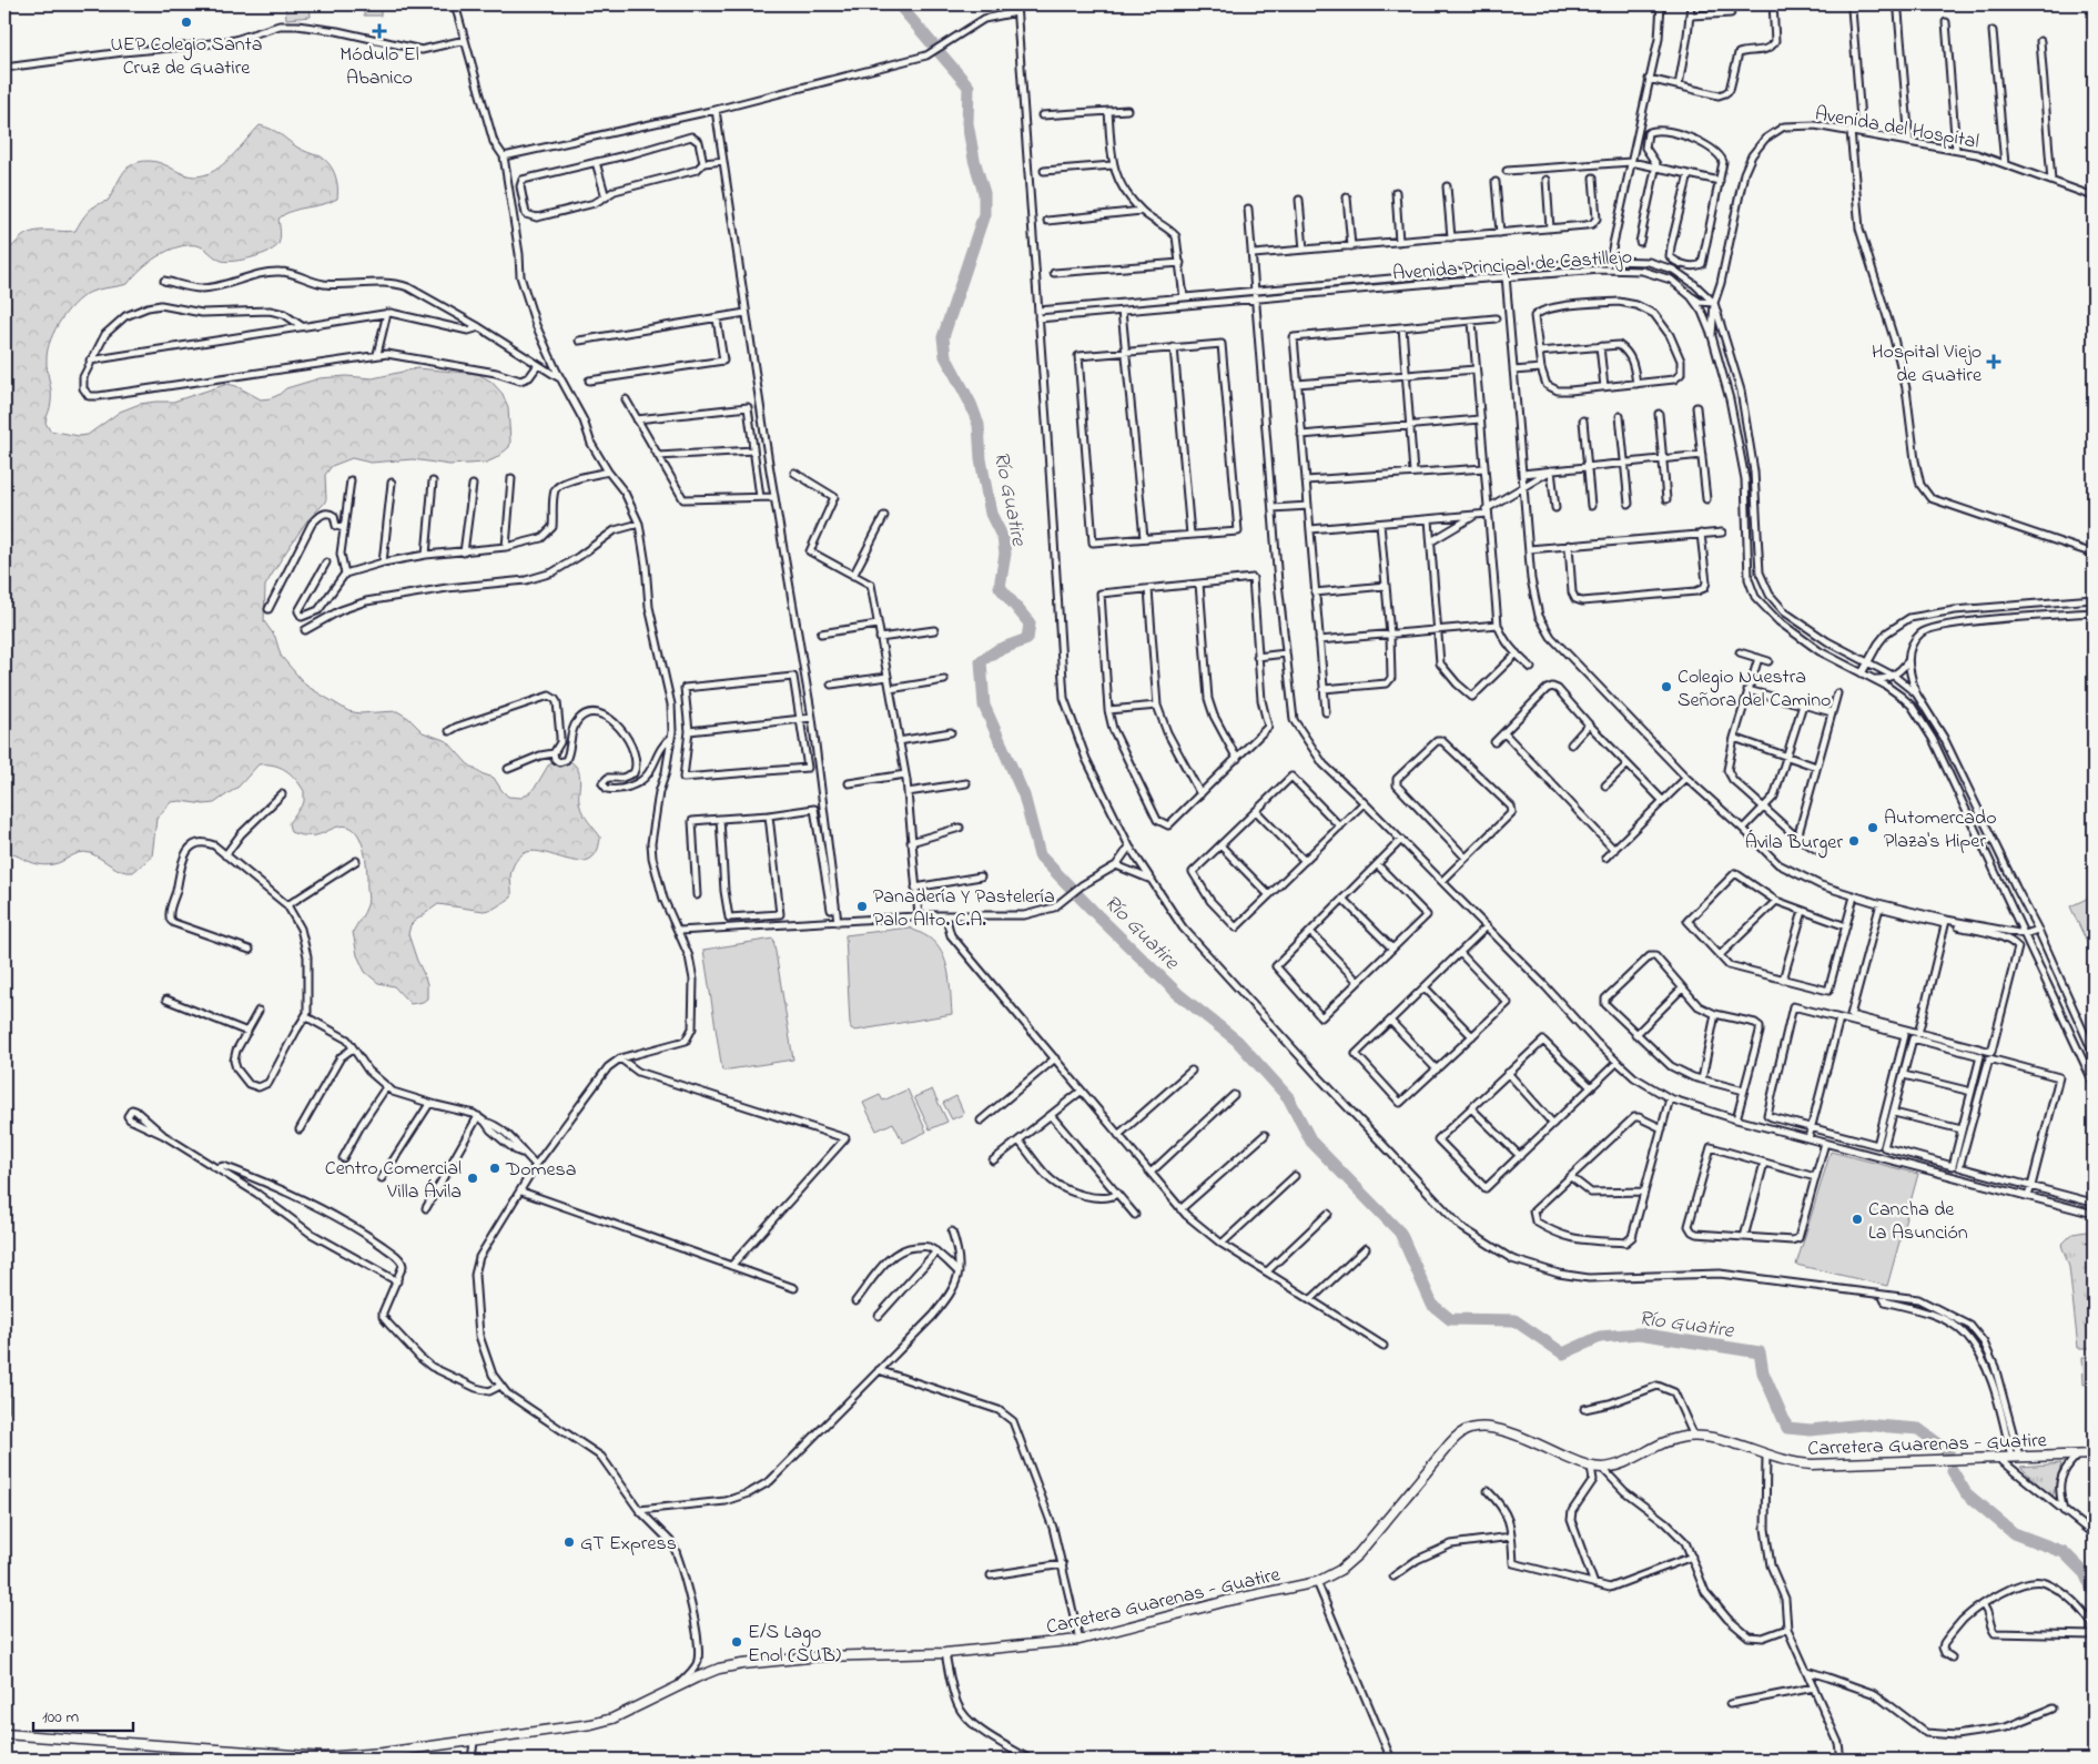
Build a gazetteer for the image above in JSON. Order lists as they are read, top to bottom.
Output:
{
  "streets": {
    "main road": ["Carretera Guarenas - Guatire"],
    "street": ["Avenida del Hospital", "Avenida Principal de Castillejo"]
  },
  "crossings": [
    ["Avenida del Hospital", "Avenida Principal de Castillejo"]
  ],
  "water": ["Río Guatire"],
  "places": {
    "other": [
      "UEP Colegio Santa Cruz de Guatire",
      "Colegio Nuestra Señora del Camino",
      "Automercado Plaza's Hiper",
      "Ávila Burger",
      "Panadería Y Pastelería Palo Alto. C.A.",
      "Domesa",
      "Centro Comercial Villa Ávila",
      "Cancha de La Asunción",
      "GT Express",
      "E/S Lago Enol (SUB)"
    ],
    "health": ["Módulo El Abanico", "Hospital Viejo de Guatire"]
  },
  "scale_bar": "100 m"
}
